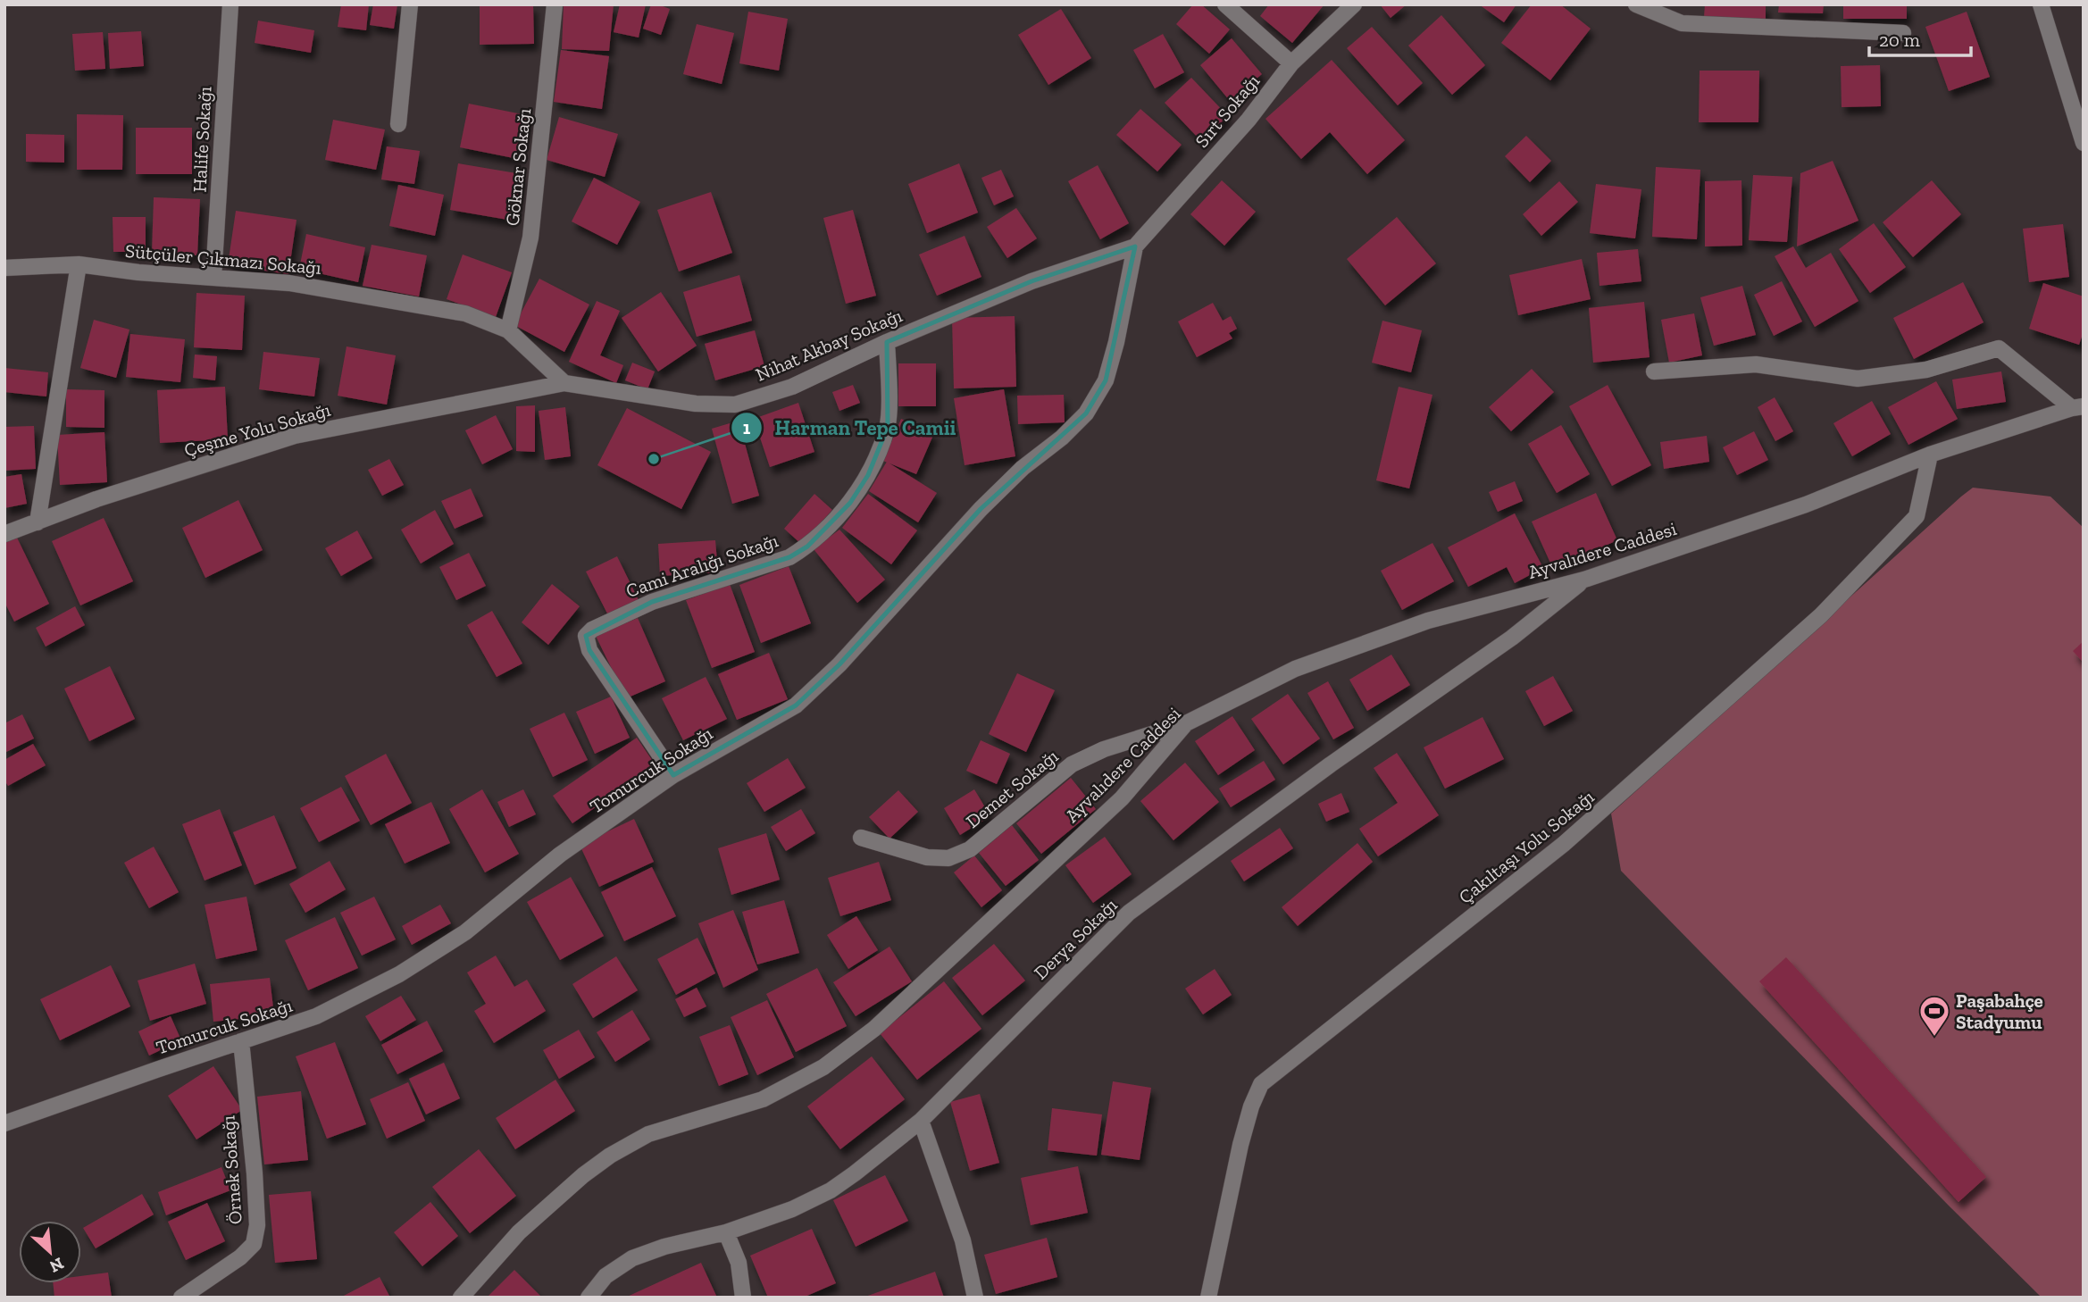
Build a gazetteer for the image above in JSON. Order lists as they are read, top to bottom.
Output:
{
  "streets": {
    "street": [
      "Sırt Sokağı",
      "Halife Sokağı",
      "Göknar Sokağı",
      "Sütçüler Çıkmazı Sokağı",
      "Nihat Akbay Sokağı",
      "Çeşme Yolu Sokağı",
      "Ayvalıdere Caddesi",
      "Cami Aralığı Sokağı",
      "Tomurcuk Sokağı",
      "Demet Sokağı",
      "Çakıltaşı Yolu Sokağı",
      "Derya Sokağı",
      "Örnek Sokağı"
    ]
  },
  "crossings": [
    ["Sırt Sokağı", "Nihat Akbay Sokağı"],
    ["Sırt Sokağı", "Tomurcuk Sokağı"],
    ["Halife Sokağı", "Sütçüler Çıkmazı Sokağı"],
    ["Göknar Sokağı", "Sütçüler Çıkmazı Sokağı"],
    ["Nihat Akbay Sokağı", "Çeşme Yolu Sokağı"],
    ["Nihat Akbay Sokağı", "Cami Aralığı Sokağı"],
    ["Nihat Akbay Sokağı", "Tomurcuk Sokağı"],
    ["Ayvalıdere Caddesi", "Demet Sokağı"],
    ["Ayvalıdere Caddesi", "Çakıltaşı Yolu Sokağı"],
    ["Ayvalıdere Caddesi", "Derya Sokağı"],
    ["Cami Aralığı Sokağı", "Tomurcuk Sokağı"],
    ["Tomurcuk Sokağı", "Örnek Sokağı"]
  ],
  "places": {
    "other": ["Harman Tepe Camii"],
    "sports": ["Paşabahçe Stadyumu"]
  },
  "scale_bar": "20 m",
  "north": "bottom right"
}
